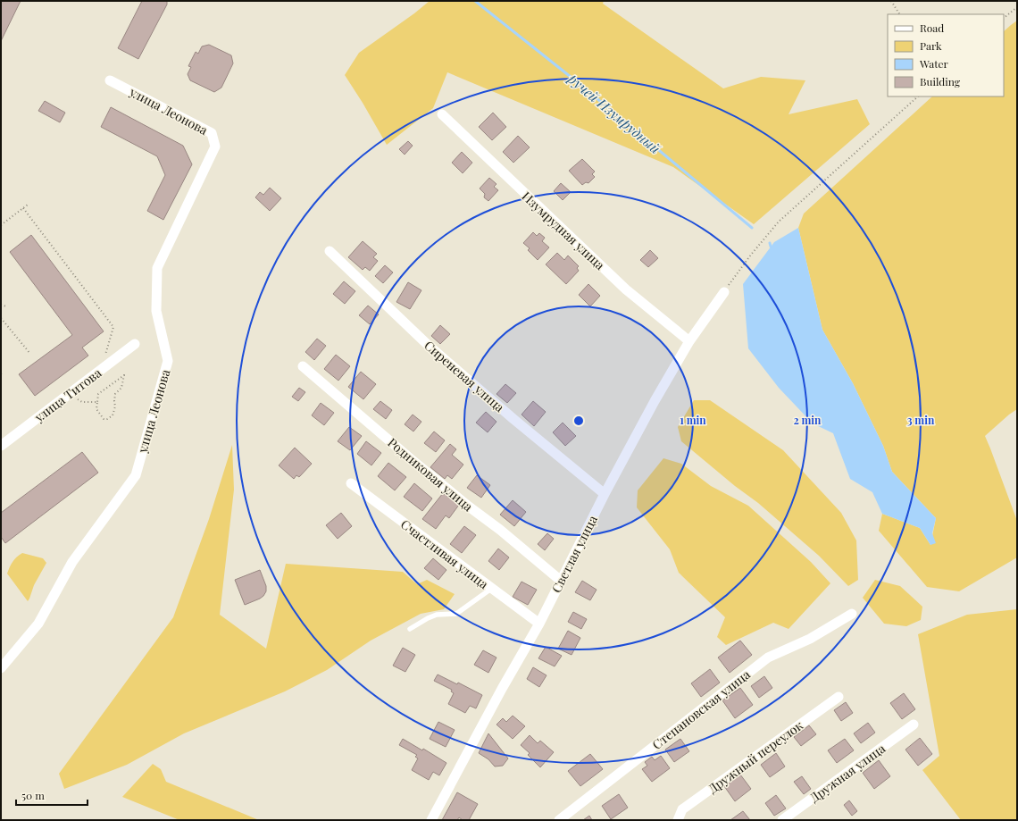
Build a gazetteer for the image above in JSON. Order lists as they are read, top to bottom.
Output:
{
  "streets": {
    "street": [
      "улица Леонова",
      "Изумрудная улица",
      "Сиреневая улица",
      "улица Титова",
      "Родниковая улица",
      "Счастливая улица",
      "Светлая улица",
      "Степановская улица",
      "Дружный переулок",
      "Дружная улица"
    ]
  },
  "crossings": [
    ["Изумрудная улица", "Светлая улица"],
    ["Сиреневая улица", "Светлая улица"],
    ["Родниковая улица", "Светлая улица"],
    ["Счастливая улица", "Светлая улица"]
  ],
  "water": ["ручей Изумрудный"],
  "legend": [
    "Road",
    "Park",
    "Water",
    "Building"
  ],
  "scale_bar": "50 m",
  "rings": ["1 min", "2 min", "3 min"]
}
